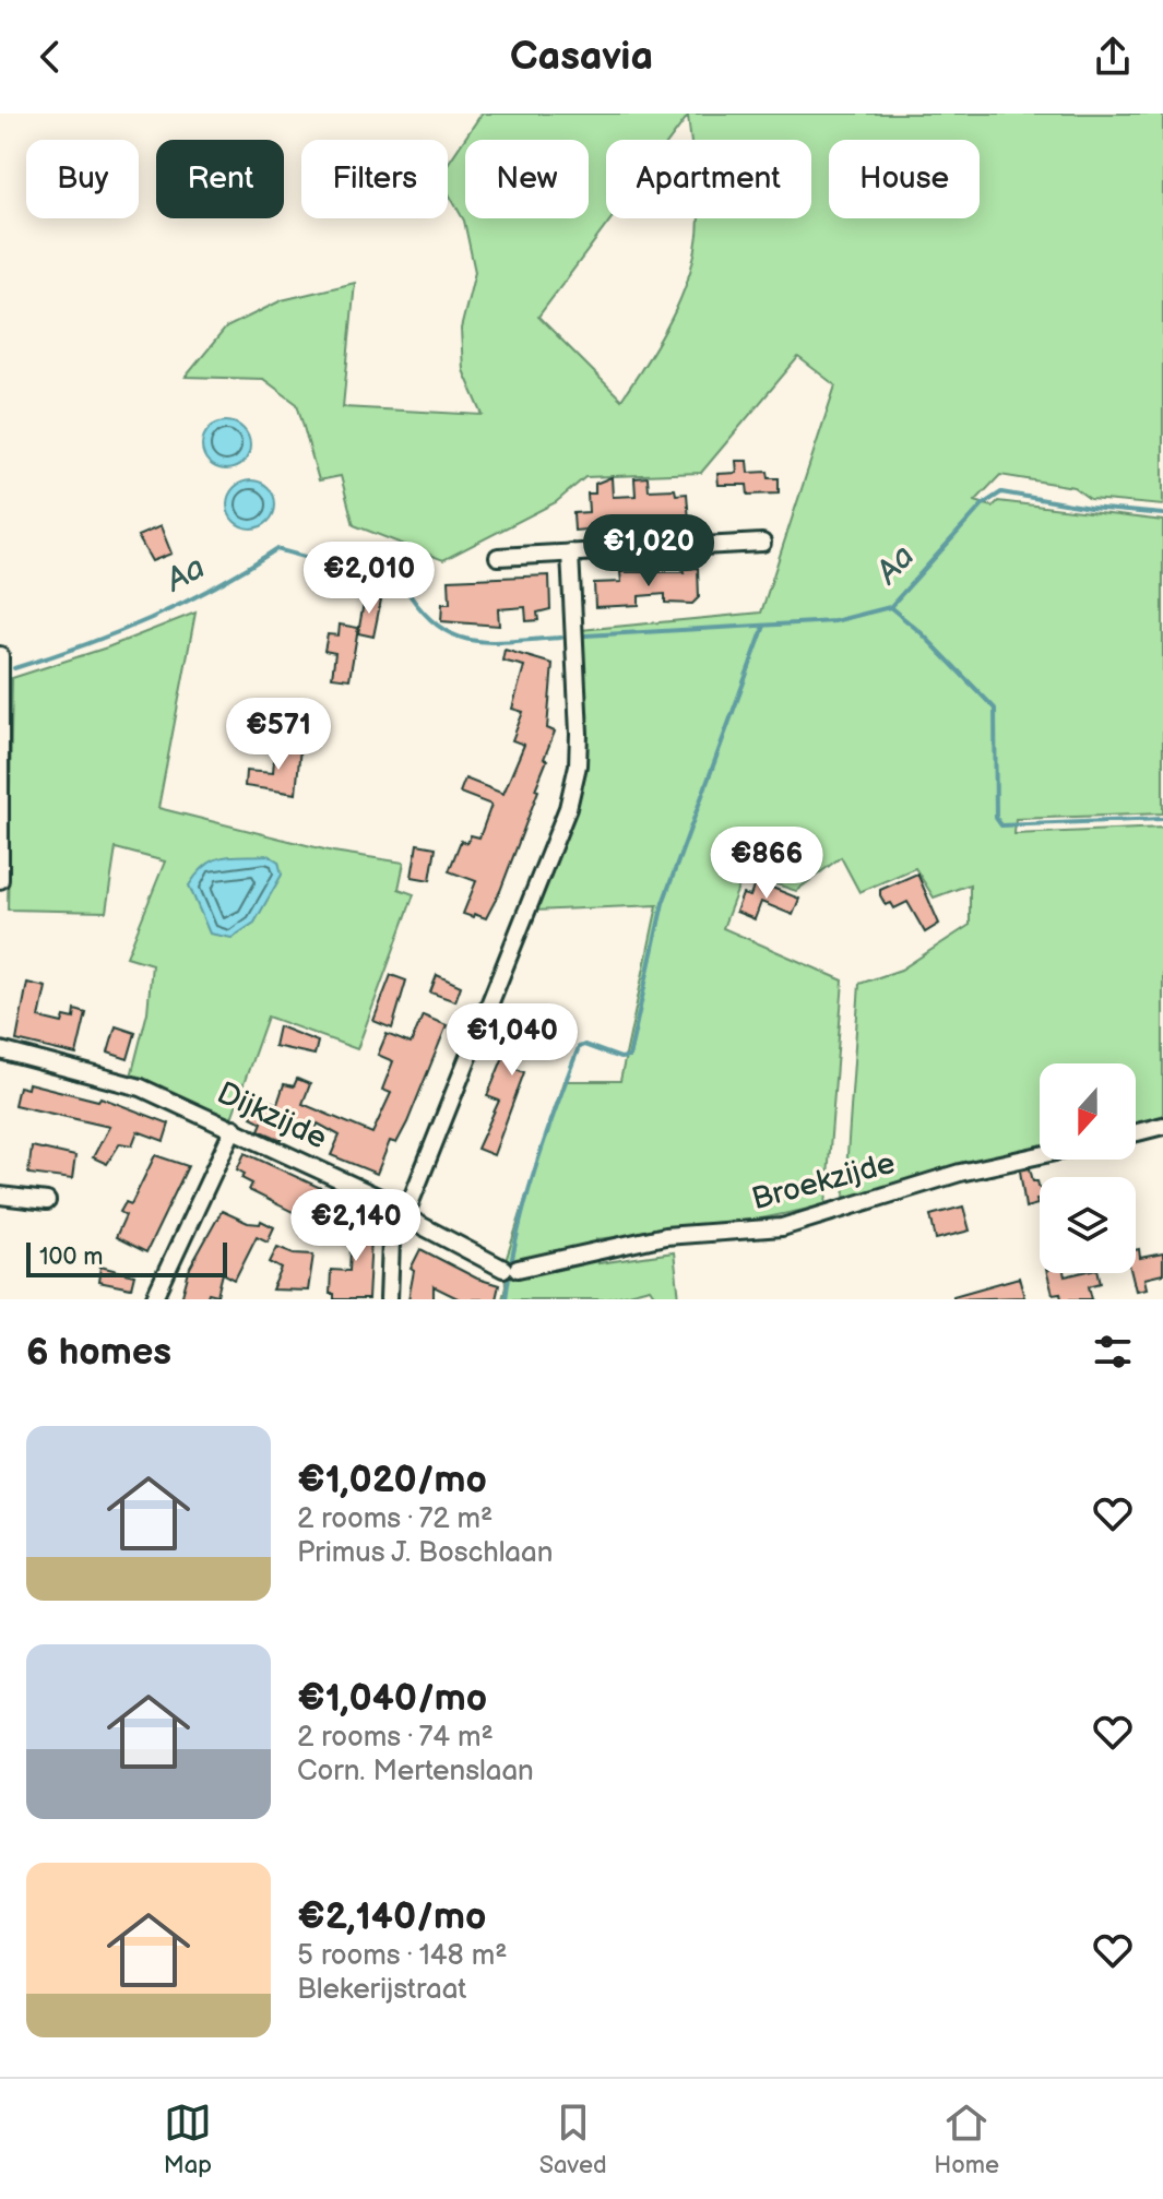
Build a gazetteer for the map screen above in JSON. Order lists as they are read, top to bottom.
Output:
{
  "streets": {
    "street": ["Dijkzijde", "Broekzijde"]
  },
  "crossings": [
    ["Dijkzijde", "Broekzijde"]
  ],
  "water": ["Aa"],
  "scale_bar": "100 m",
  "north": "bottom",
  "page": {
    "header": "Casavia",
    "chip": [
      "Buy",
      "Rent",
      "Filters",
      "New",
      "Apartment",
      "House"
    ],
    "price": [
      "€1,020",
      "€2,010",
      "€571",
      "€866",
      "€1,040",
      "€2,140"
    ],
    "scale": "100 m",
    "heading": "6 homes",
    "list": [
      {
        "name": "€1,020/mo",
        "note": "2 rooms · 72 m² · Primus J. Boschlaan"
      },
      {
        "name": "€1,040/mo",
        "note": "2 rooms · 74 m² · Corn. Mertenslaan"
      },
      {
        "name": "€2,140/mo",
        "note": "5 rooms · 148 m² · Blekerijstraat"
      }
    ],
    "tabs": ["Map", "Saved", "Home"]
  }
}
